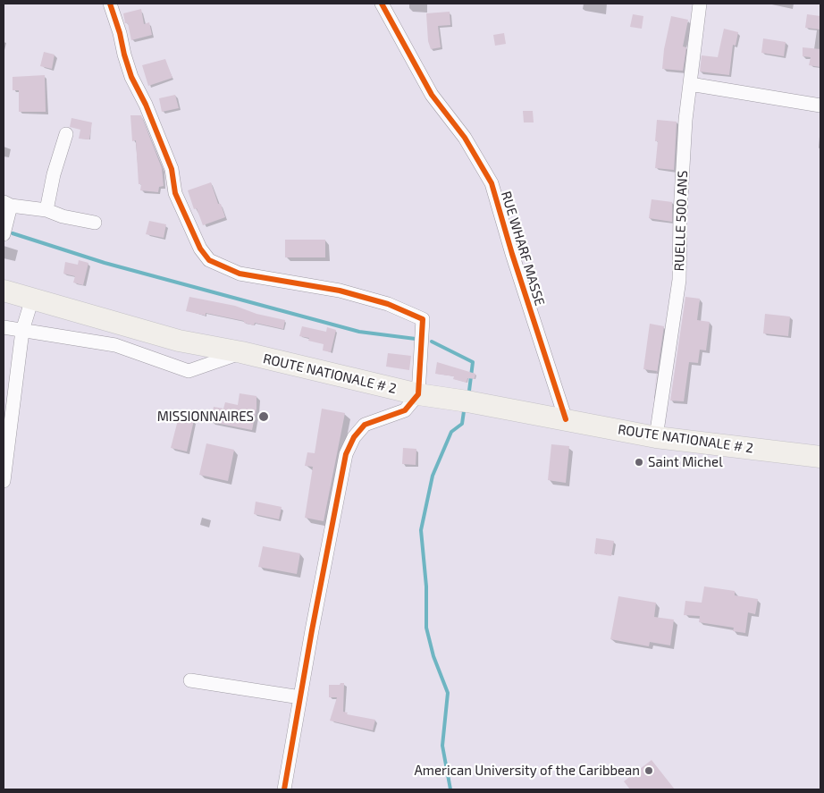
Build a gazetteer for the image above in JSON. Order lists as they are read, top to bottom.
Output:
{
  "streets": {
    "main road": ["ROUTE NATIONALE # 2"],
    "street": ["RUELLE 500 ANS", "RUE WHARF MASSE"]
  },
  "crossings": [
    ["RUELLE 500 ANS", "ROUTE NATIONALE # 2"],
    ["RUE WHARF MASSE", "ROUTE NATIONALE # 2"]
  ],
  "places": ["MISSIONNAIRES", "Saint Michel", "American University of the Caribbean"]
}
